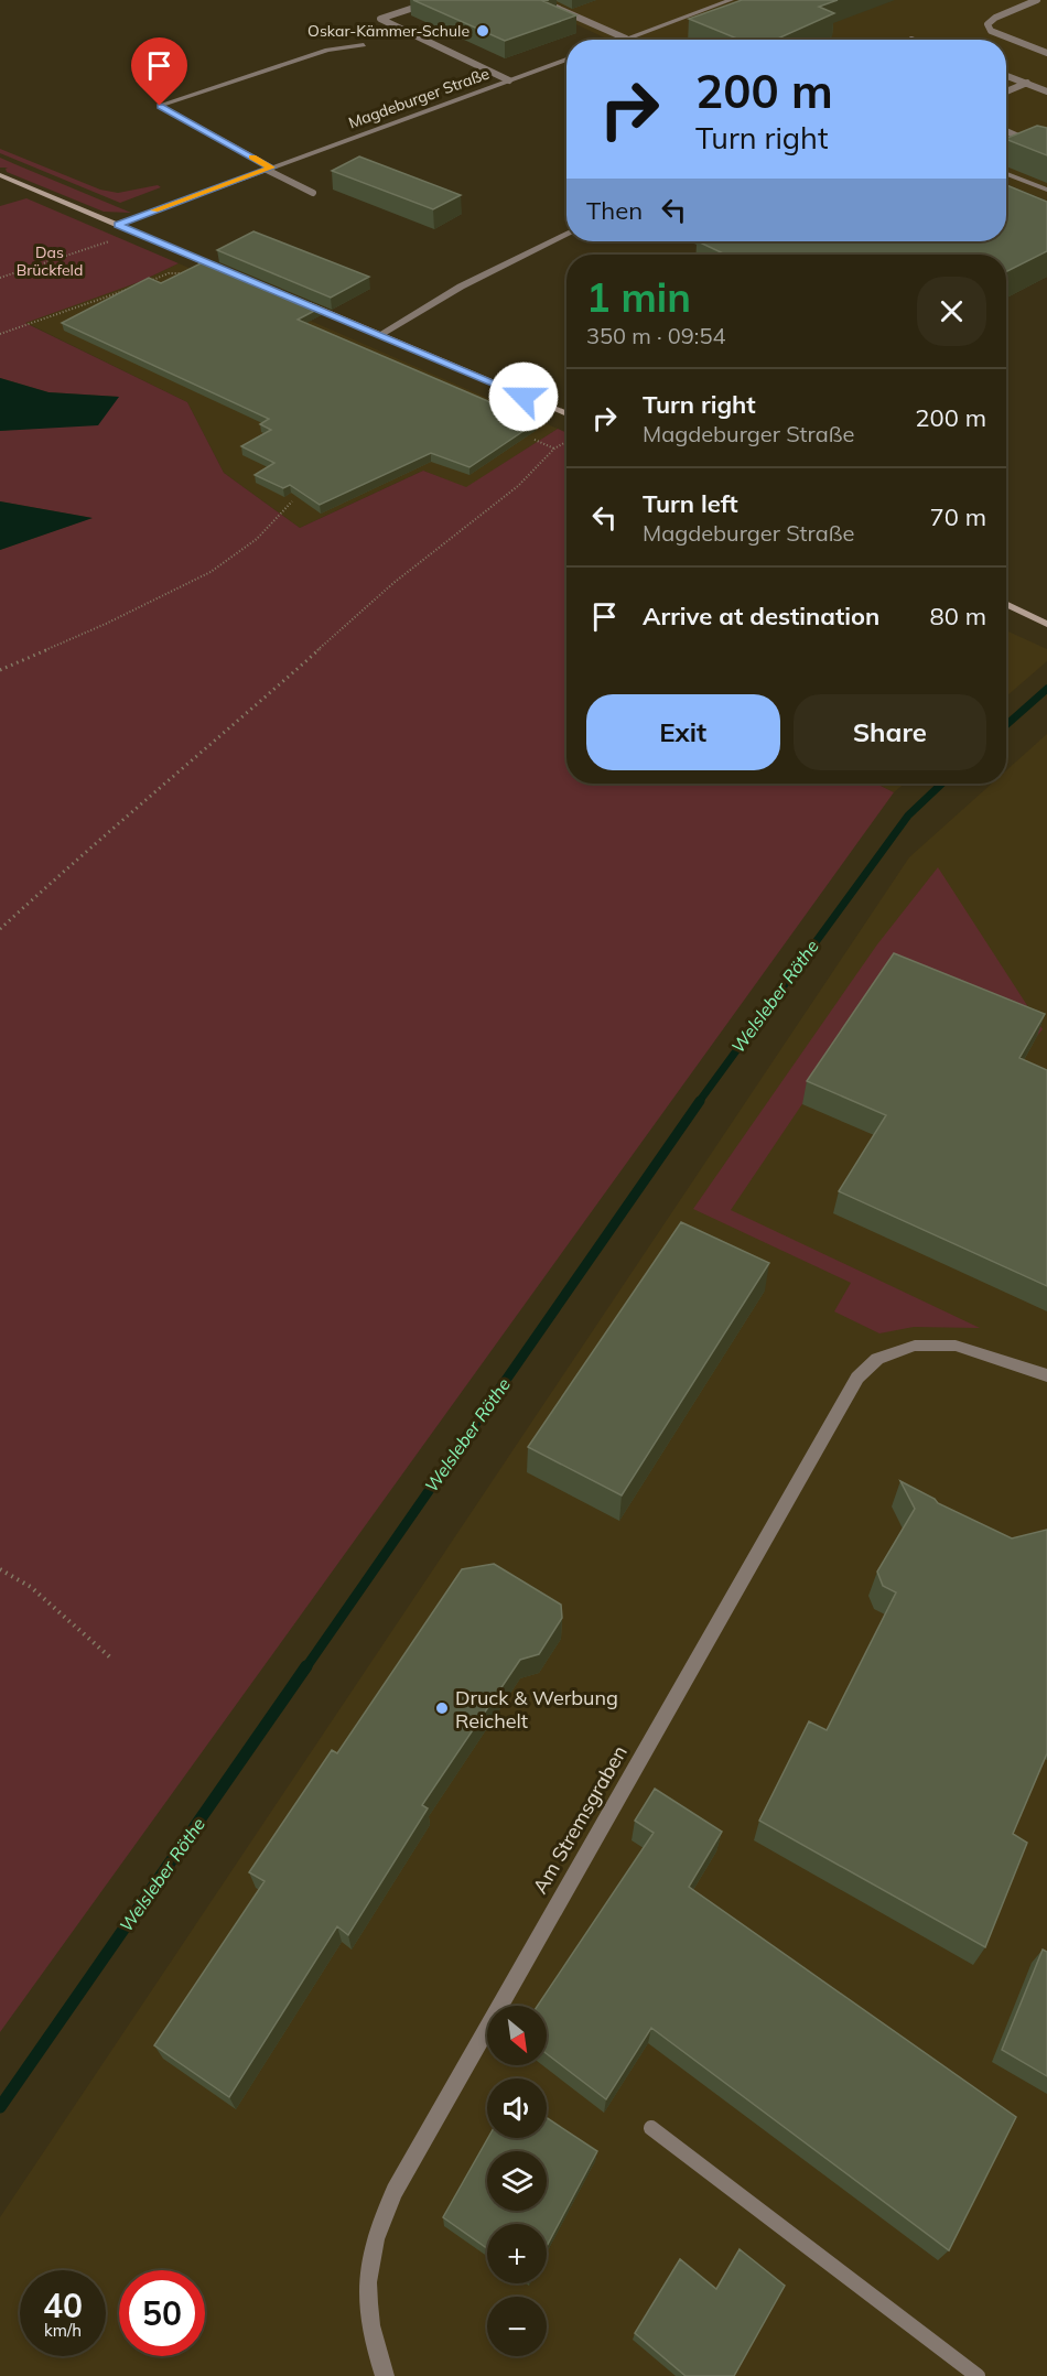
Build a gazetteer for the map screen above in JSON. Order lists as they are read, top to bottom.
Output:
{
  "streets": {
    "street": ["Magdeburger Straße", "Am Stremsgraben"]
  },
  "water": ["Welsleber Röthe"],
  "parks": ["Das Brückfeld"],
  "places": ["Oskar-Kämmer-Schule", "Druck & Werbung Reichelt"],
  "north": "bottom right",
  "page": {
    "turn": ["200 m", "Turn right"],
    "then": "Then",
    "heading": ["1 min", "350 m · 09:54"],
    "list": [
      {
        "name": "Turn right",
        "note": "Magdeburger Straße",
        "value": "200 m"
      },
      {
        "name": "Turn left",
        "note": "Magdeburger Straße",
        "value": "70 m"
      },
      {
        "name": "Arrive at destination",
        "value": "80 m"
      }
    ],
    "buttons": ["Exit", "Share"],
    "map_buttons": ["+", "−"],
    "speed": "40 km/h",
    "limit": "50"
  }
}
